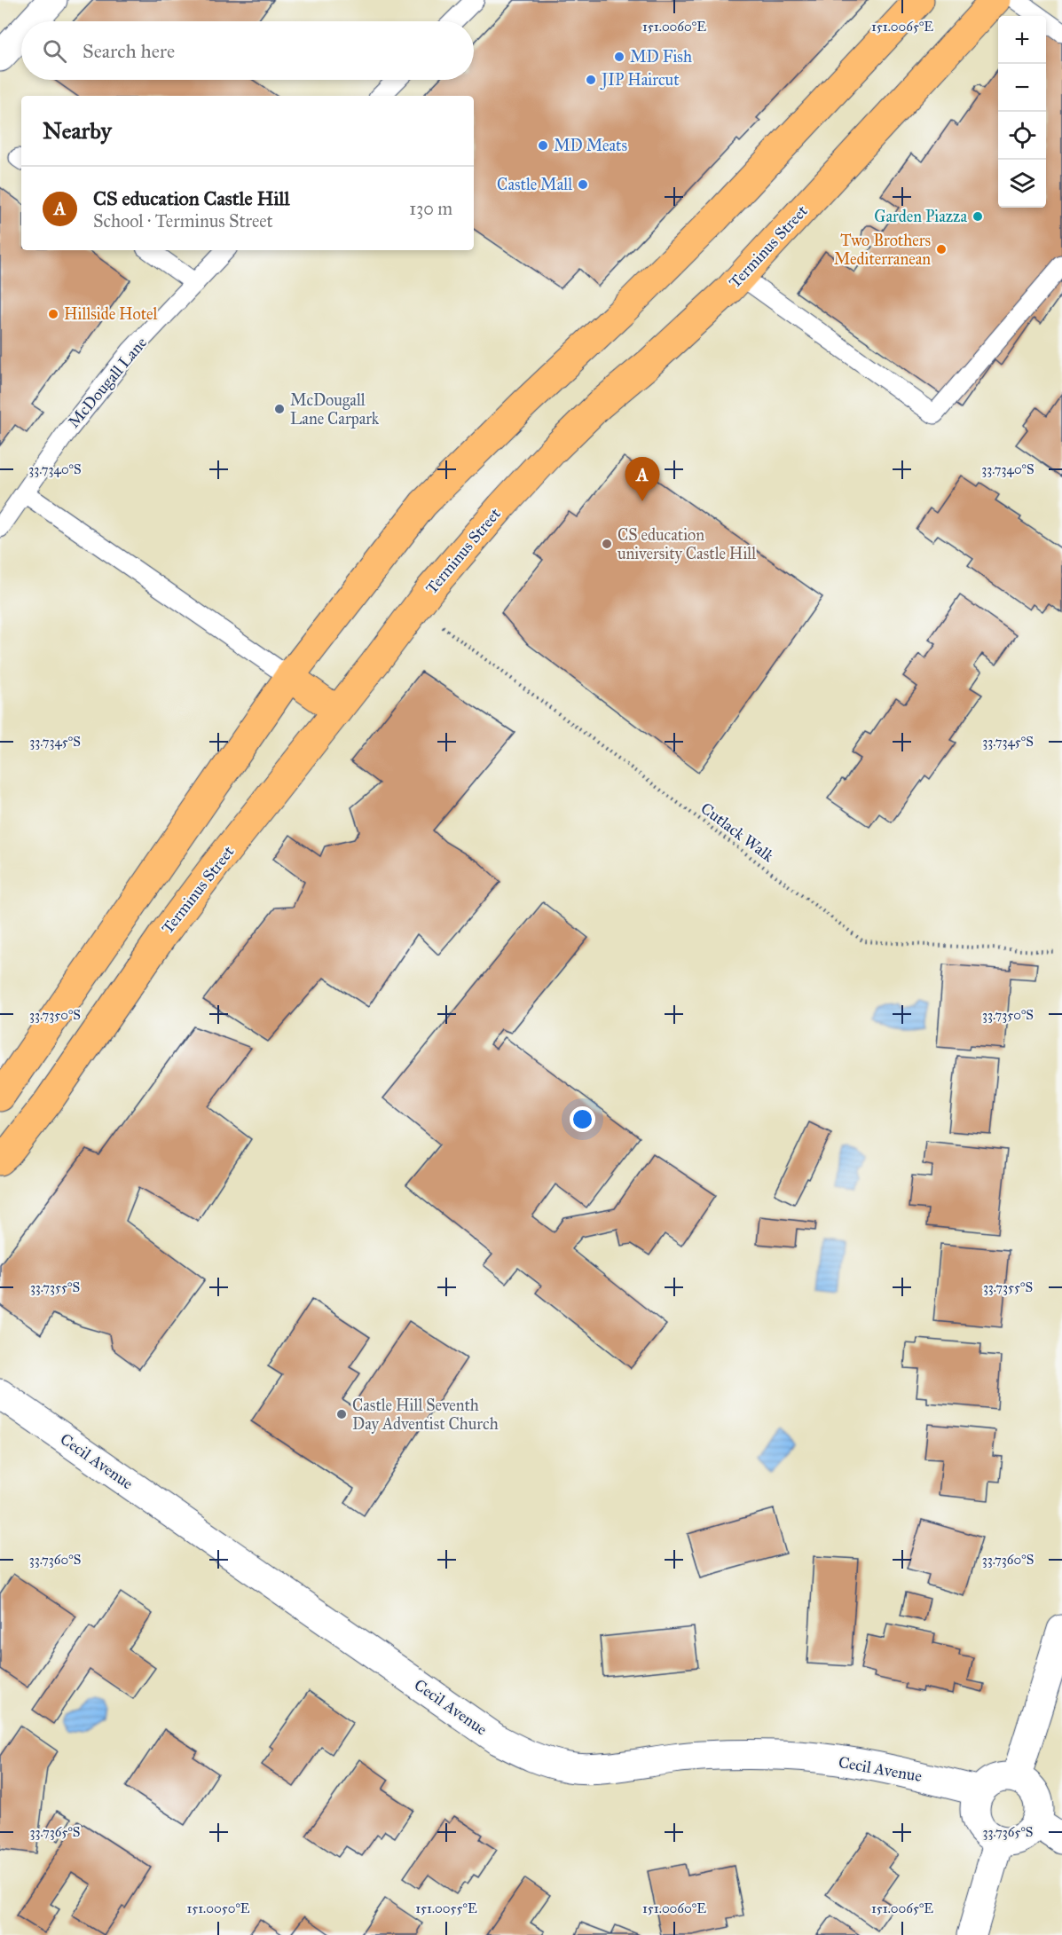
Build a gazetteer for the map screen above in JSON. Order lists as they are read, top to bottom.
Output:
{
  "streets": {
    "main road": ["Terminus Street"],
    "street": ["Cecil Avenue"],
    "lane": ["McDougall Lane"],
    "path": ["Cutlack Walk"]
  },
  "places": [
    "MD Fish",
    "JIP Haircut",
    "MD Meats",
    "Castle Mall",
    "Garden Piazza",
    "Two Brothers Mediterranean",
    "Hillside Hotel",
    "McDougall Lane Carpark",
    "CS education university Castle Hill",
    "Castle Hill Seventh Day Adventist Church"
  ],
  "page": {
    "map_buttons": ["+", "−"],
    "search": "Search here",
    "heading": "Nearby",
    "list": [
      {
        "mark": "A",
        "name": "CS education Castle Hill",
        "note": "School · Terminus Street",
        "value": "130 m"
      }
    ],
    "pins": "A"
  },
  "coordinates": [
    "151.0060°E",
    "151.0065°E",
    "33.7340°S",
    "33.7345°S",
    "33.7350°S",
    "33.7355°S",
    "33.7360°S",
    "33.7365°S",
    "151.0050°E",
    "151.0055°E"
  ]
}
